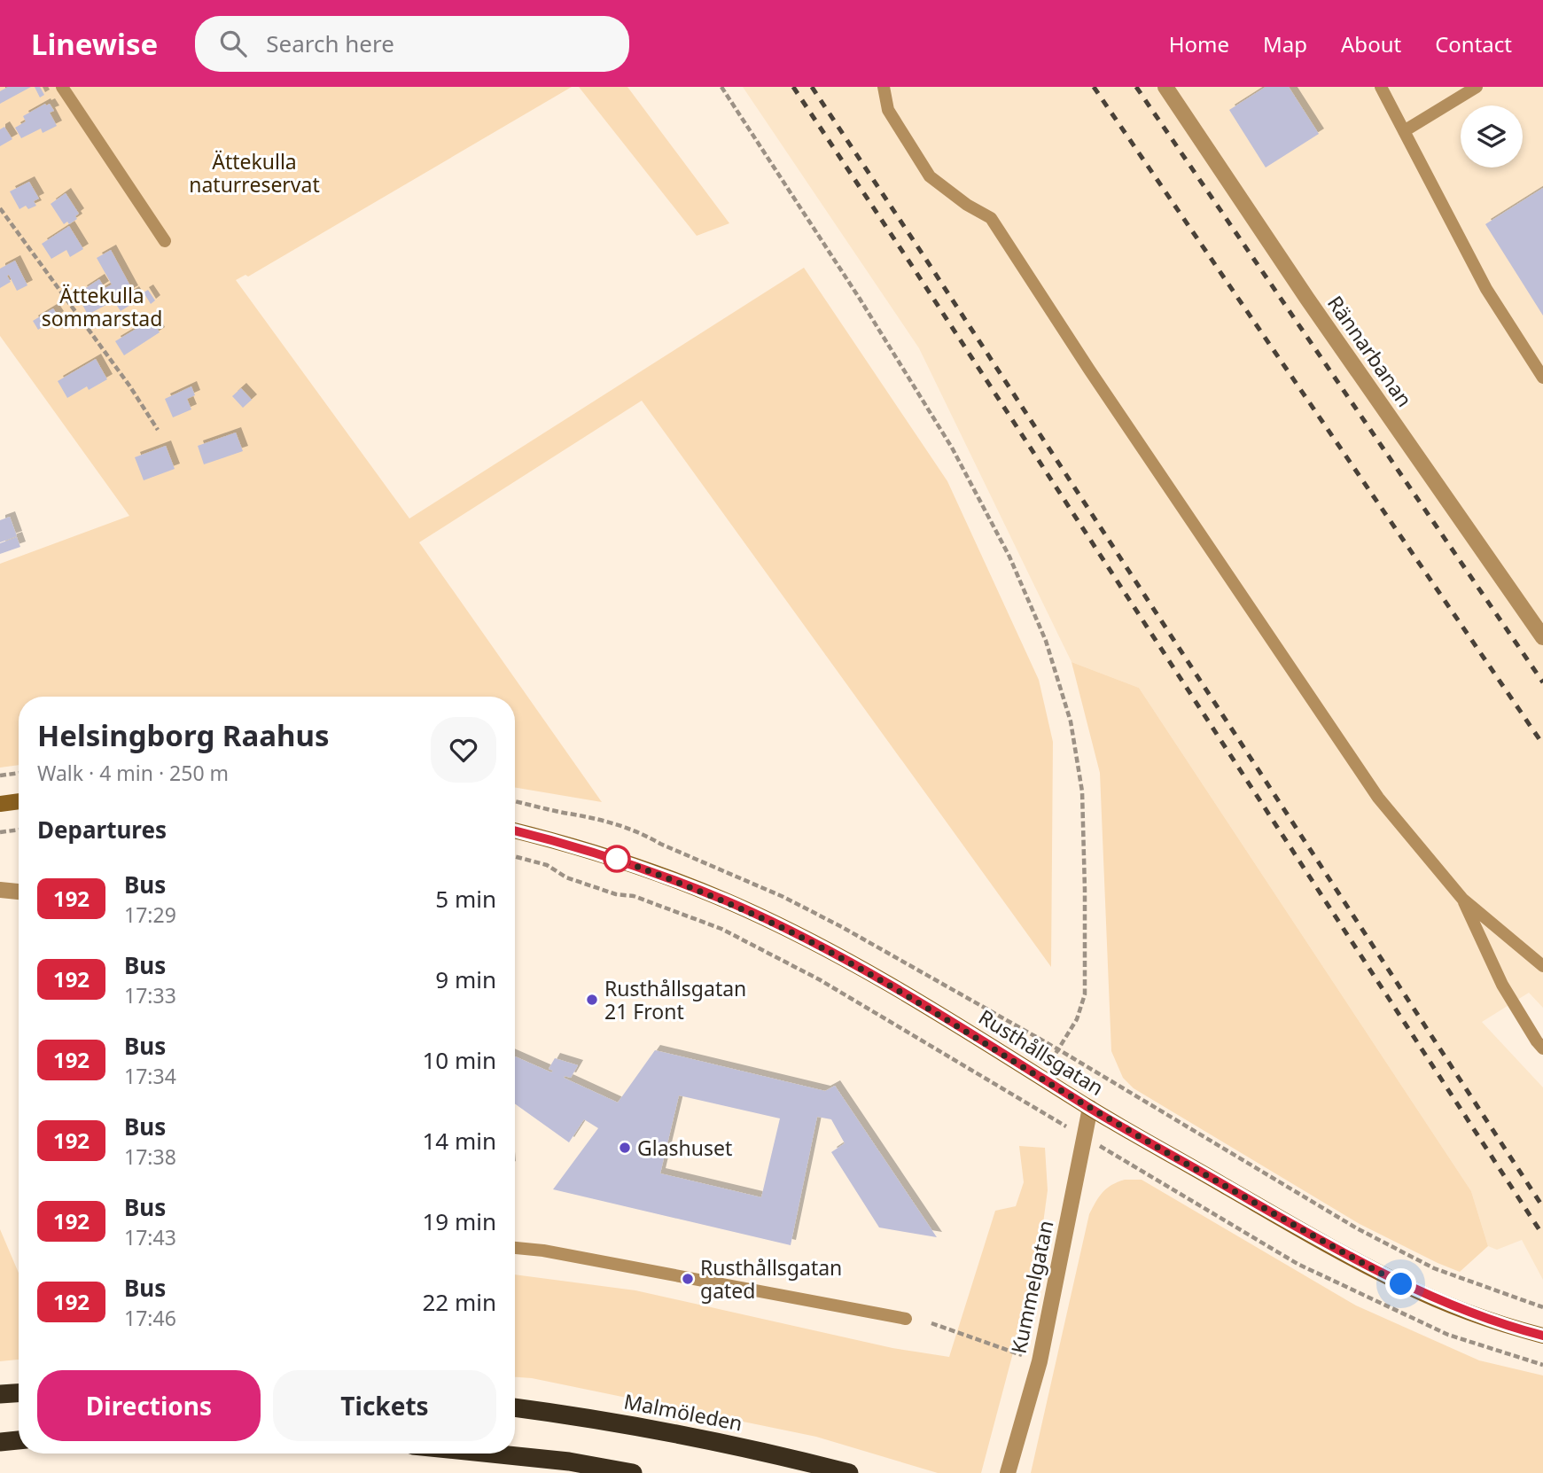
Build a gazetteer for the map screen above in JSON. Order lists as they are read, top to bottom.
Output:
{
  "streets": {
    "highway": ["Malmöleden"],
    "main road": ["Rusthållsgatan"],
    "street": ["Rännarbanan", "Kummelgatan"]
  },
  "crossings": [
    ["Rusthållsgatan", "Kummelgatan"]
  ],
  "parks": ["Ättekulla naturreservat", "Ättekulla sommarstad"],
  "places": ["Rusthållsgatan 21 Front", "Glashuset", "Rusthållsgatan gated"],
  "lines": ["bus line 192"],
  "page": {
    "header": "Linewise",
    "search": "Search here",
    "nav": [
      "Home",
      "Map",
      "About",
      "Contact"
    ],
    "heading": [
      ["Helsingborg Raahus", "Walk · 4 min · 250 m"],
      "Departures"
    ],
    "list": [
      {
        "mark": "192",
        "name": "Bus",
        "note": "17:29",
        "value": "5 min"
      },
      {
        "mark": "192",
        "name": "Bus",
        "note": "17:33",
        "value": "9 min"
      },
      {
        "mark": "192",
        "name": "Bus",
        "note": "17:34",
        "value": "10 min"
      },
      {
        "mark": "192",
        "name": "Bus",
        "note": "17:38",
        "value": "14 min"
      },
      {
        "mark": "192",
        "name": "Bus",
        "note": "17:43",
        "value": "19 min"
      },
      {
        "mark": "192",
        "name": "Bus",
        "note": "17:46",
        "value": "22 min"
      }
    ],
    "buttons": ["Directions", "Tickets"]
  }
}
